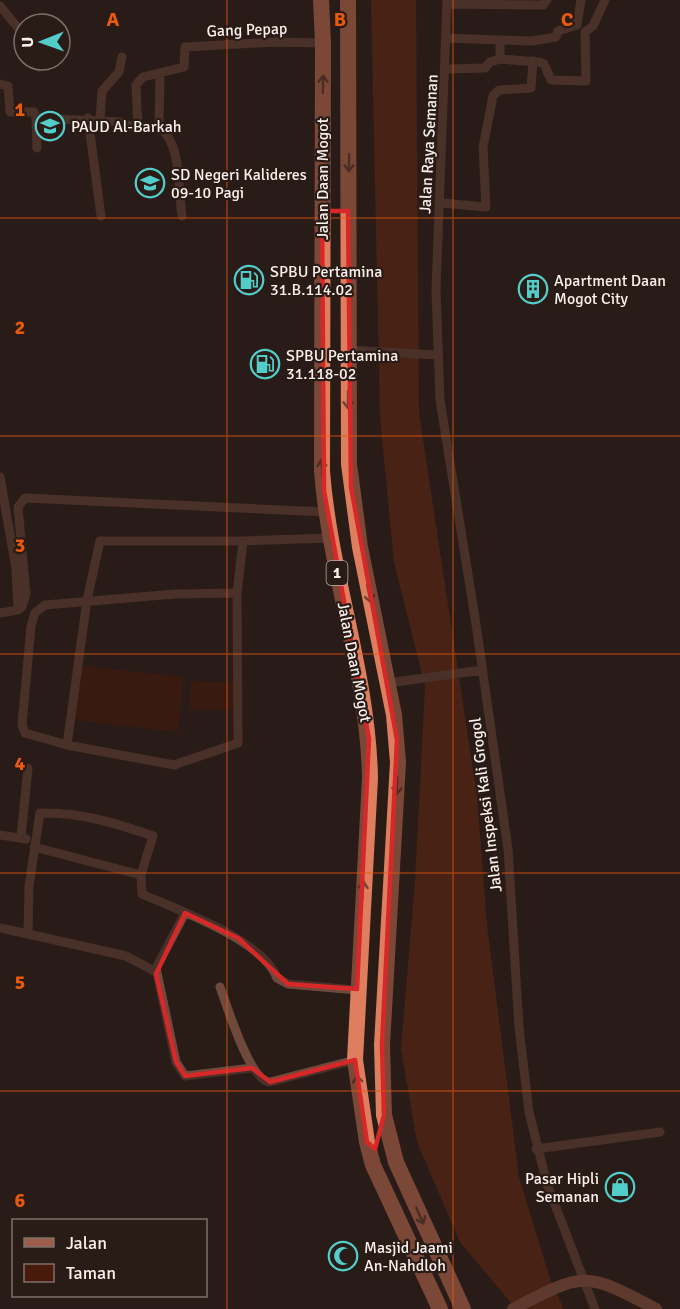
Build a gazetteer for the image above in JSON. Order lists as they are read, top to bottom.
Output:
{
  "streets": {
    "highway": ["Jalan Daan Mogot", "1"],
    "street": ["Gang Pepap", "Jalan Raya Semanan", "Jalan Inspeksi Kali Grogol"]
  },
  "crossings": [
    ["Gang Pepap", "Jalan Daan Mogot"],
    ["Jalan Raya Semanan", "Jalan Inspeksi Kali Grogol"]
  ],
  "places": {
    "school or university": ["PAUD Al-Barkah", "SD Negeri Kalideres 09-10 Pagi"],
    "fuel station": ["SPBU Pertamina 31.B.114.02", "SPBU Pertamina 31.118-02"],
    "building": ["Apartment Daan Mogot City"],
    "shop": ["Pasar Hipli Semanan"],
    "mosque": ["Masjid Jaami An-Nahdloh"]
  },
  "legend": ["Jalan", "Taman"],
  "north": "left",
  "grid": {
    "columns": ["A", "B", "C"],
    "rows": [
      "1",
      "2",
      "3",
      "4",
      "5",
      "6"
    ]
  }
}
